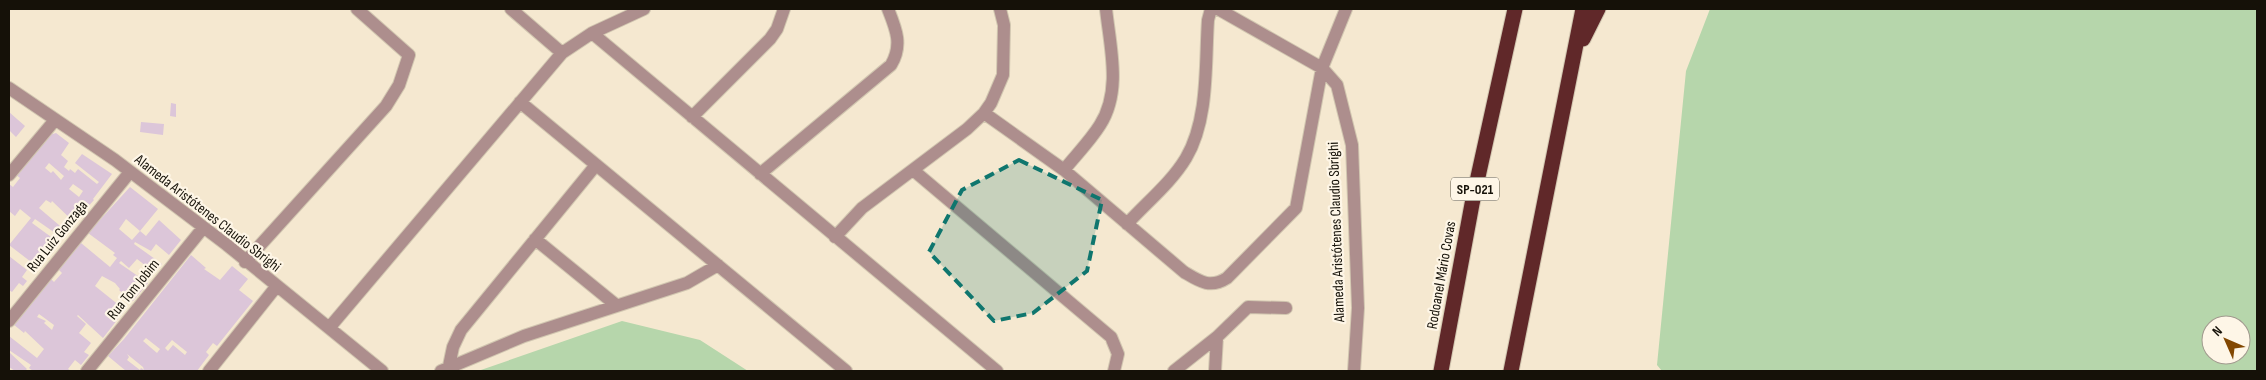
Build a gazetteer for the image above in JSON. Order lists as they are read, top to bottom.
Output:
{
  "streets": {
    "highway": ["SP-021", "Rodoanel Mário Covas"],
    "street": ["Alameda Aristótenes Claudio Sbrighi", "Rua Luiz Gonzaga", "Rua Tom Jobim"]
  },
  "crossings": [
    ["Alameda Aristótenes Claudio Sbrighi", "Rua Luiz Gonzaga"],
    ["Alameda Aristótenes Claudio Sbrighi", "Rua Tom Jobim"]
  ],
  "north": "top left"
}
